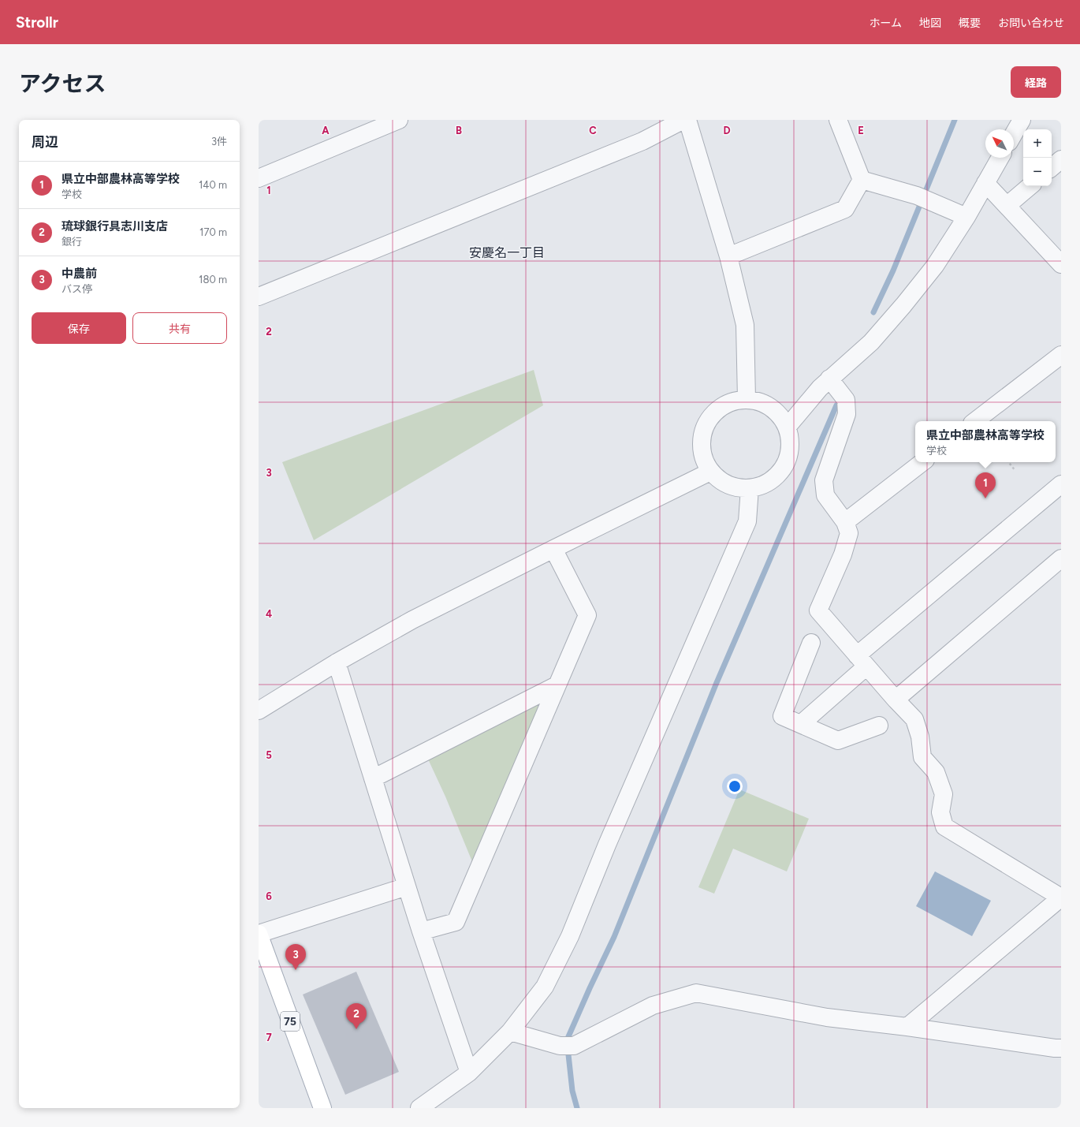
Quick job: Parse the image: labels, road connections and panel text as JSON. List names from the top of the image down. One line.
{"streets":{"main road":["75"]},"districts":["安慶名一丁目"],"north":"top left","page":{"header":"Strollr","nav":["ホーム","地図","概要","お問い合わせ"],"title":"アクセス","buttons":["経路",["保存","共有"]],"heading":["周辺","3件"],"map_buttons":["+","−"],"list":[{"mark":"1","name":"県立中部農林高等学校","note":"学校","value":"140 m"},{"mark":"2","name":"琉球銀行具志川支店","note":"銀行","value":"170 m"},{"mark":"3","name":"中農前","note":"バス停","value":"180 m"}],"popup":["県立中部農林高等学校","学校"],"pins":["1","3","2"]},"grid":{"columns":["A","B","C","D","E"],"rows":["1","2","3","4","5","6","7"]}}
